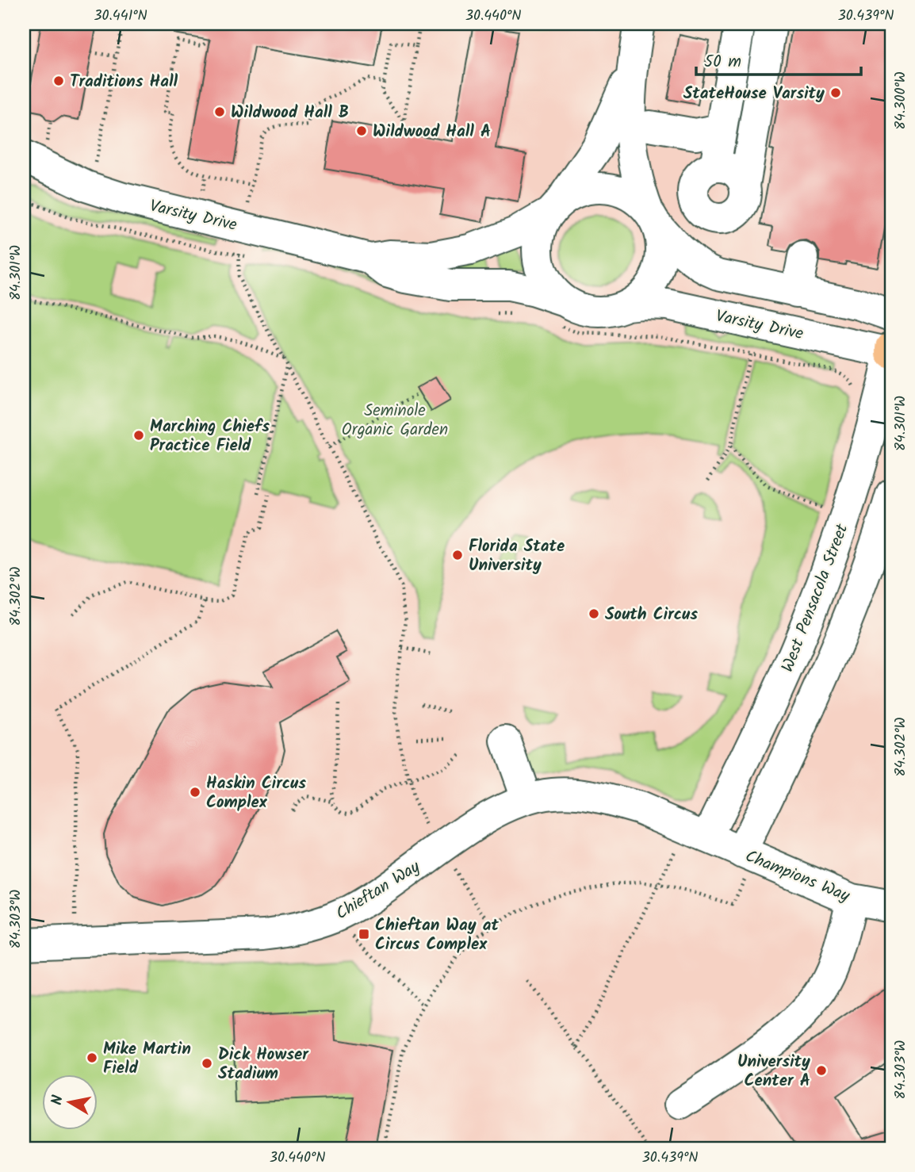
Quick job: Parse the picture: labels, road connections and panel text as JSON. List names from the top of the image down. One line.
{"streets":{"street":["Varsity Drive","West Pensacola Street","Champions Way","Chieftan Way"]},"crossings":[["Varsity Drive","West Pensacola Street"],["West Pensacola Street","Champions Way"],["West Pensacola Street","Chieftan Way"],["Champions Way","Chieftan Way"]],"parks":["Seminole Organic Garden"],"places":{"other":["Traditions Hall","StateHouse Varsity","Wildwood Hall B","Wildwood Hall A","Marching Chiefs Practice Field","Florida State University","South Circus","Haskin Circus Complex","Mike Martin Field","Dick Howser Stadium","University Center A"],"transit":["Chieftan Way at Circus Complex"]},"scale_bar":"50 m","north":"left","coordinates":["30.441°N","30.440°N","30.439°N","84.300°W","84.301°W","84.302°W","84.303°W"]}
